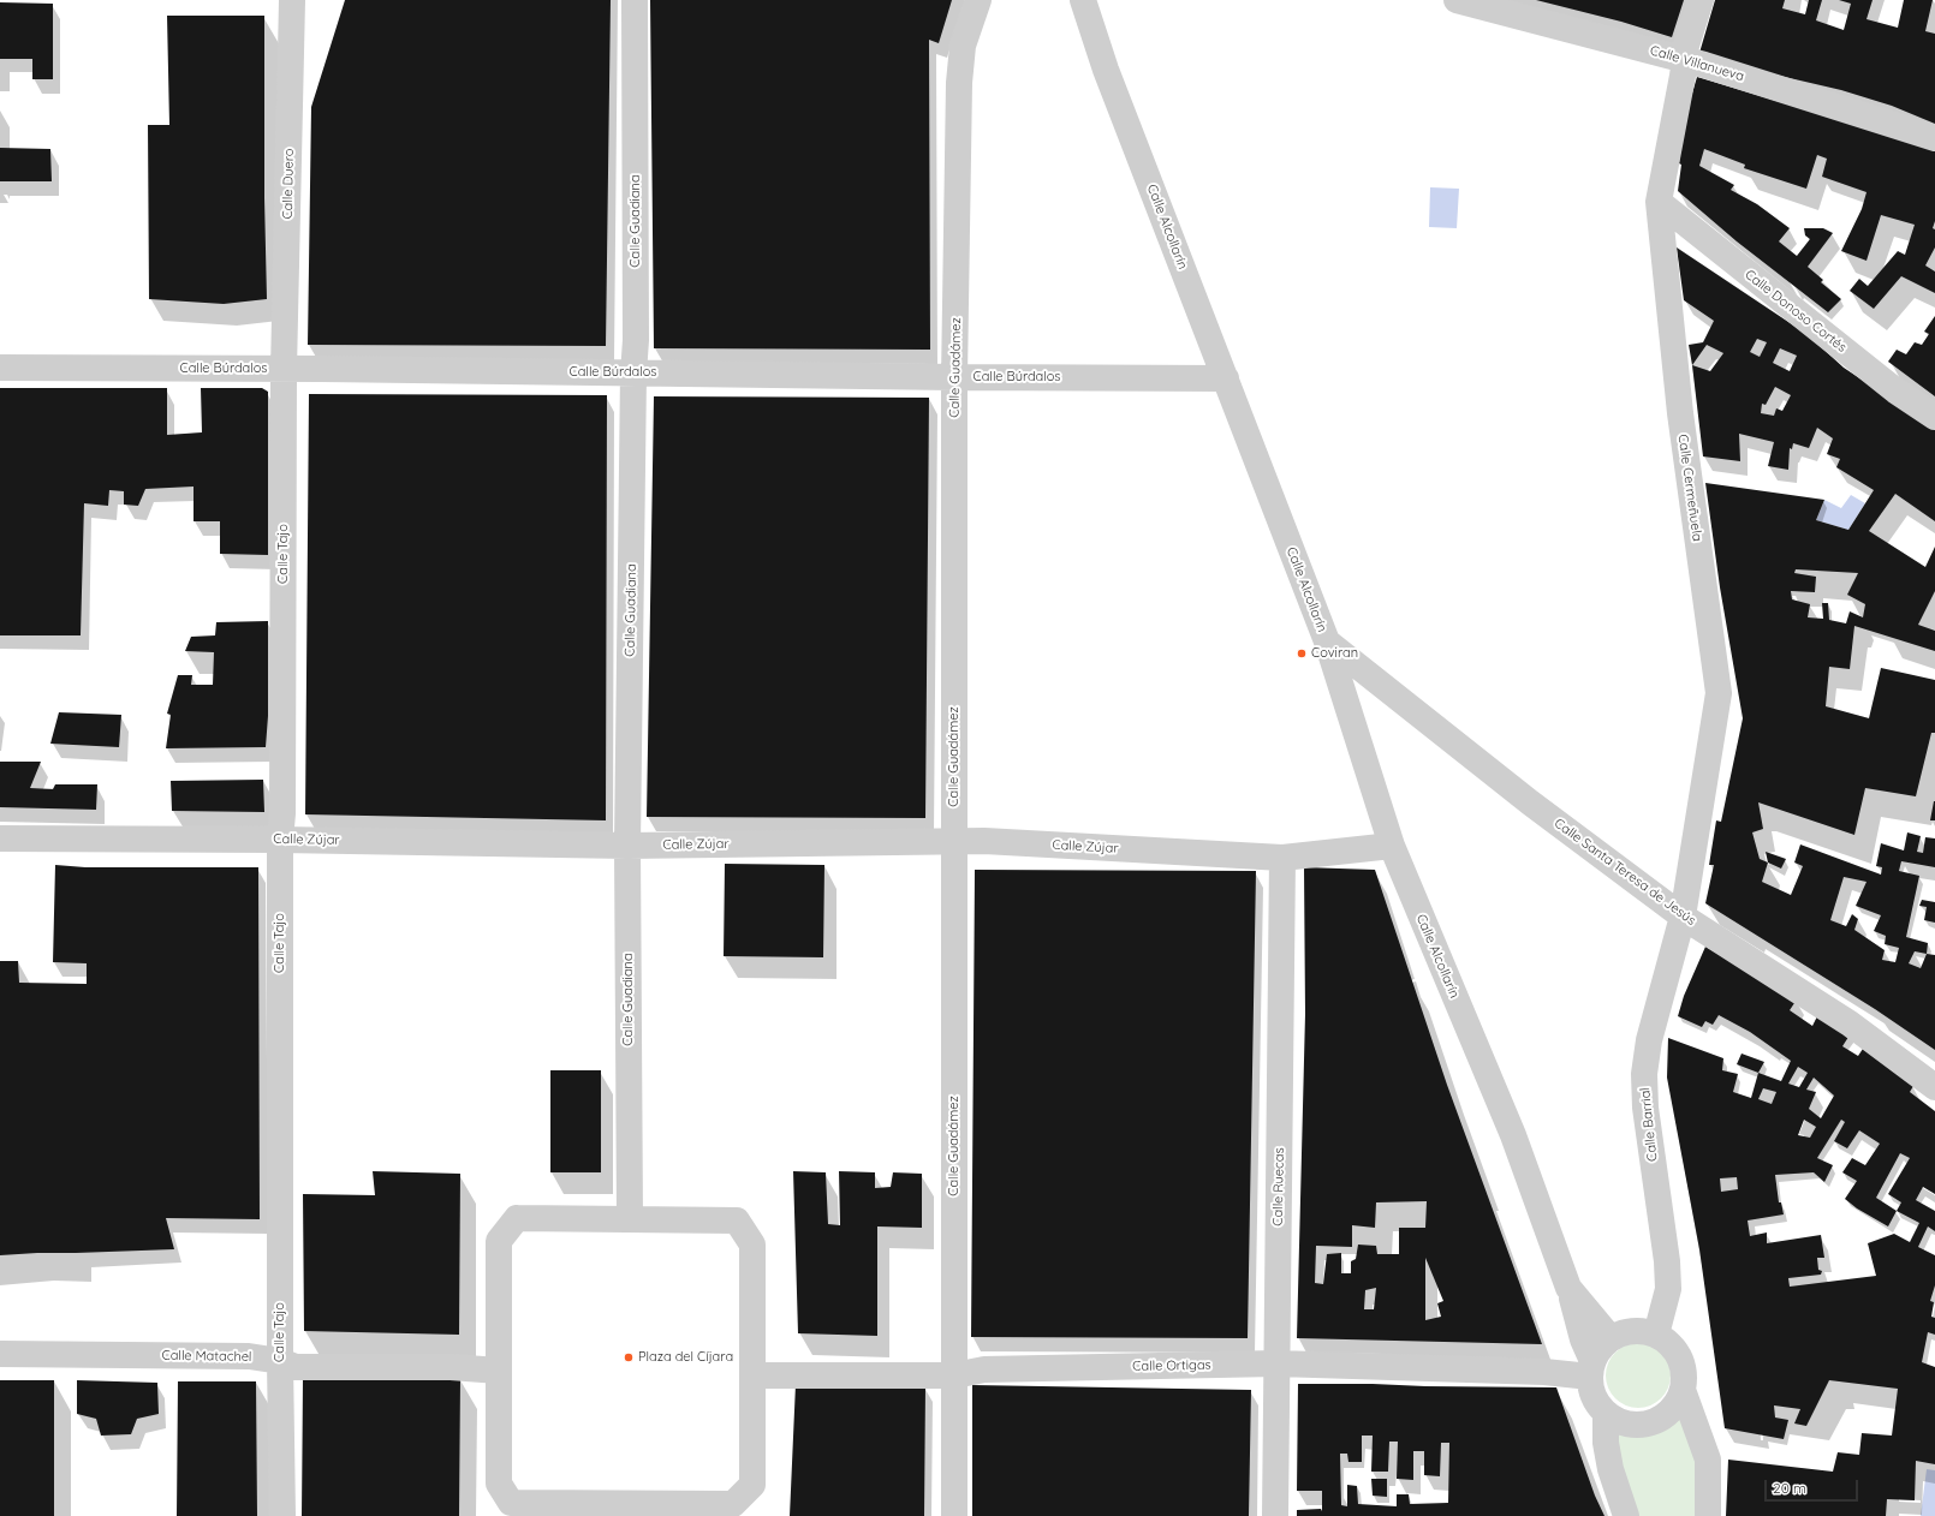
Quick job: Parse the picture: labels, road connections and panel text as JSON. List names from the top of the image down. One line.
{"streets":{"street":["Calle Villanueva","Calle Duero","Calle Guadiana","Calle Alcollarín","Calle Donoso Cortés","Calle Guadámez","Calle Búrdalos","Calle Cermeñuela","Calle Tajo","Calle Zújar","Calle Santa Teresa de Jesús","Calle Barrial","Calle Ruecas","Calle Matachel","Calle Ortigas"]},"crossings":[["Calle Villanueva","Calle Cermeñuela"],["Calle Duero","Calle Búrdalos"],["Calle Duero","Calle Tajo"],["Calle Guadiana","Calle Búrdalos"],["Calle Guadiana","Calle Zújar"],["Calle Alcollarín","Calle Búrdalos"],["Calle Alcollarín","Calle Zújar"],["Calle Alcollarín","Calle Santa Teresa de Jesús"],["Calle Alcollarín","Calle Barrial"],["Calle Alcollarín","Calle Ortigas"],["Calle Donoso Cortés","Calle Cermeñuela"],["Calle Guadámez","Calle Búrdalos"],["Calle Guadámez","Calle Zújar"],["Calle Guadámez","Calle Ortigas"],["Calle Búrdalos","Calle Tajo"],["Calle Cermeñuela","Calle Santa Teresa de Jesús"],["Calle Cermeñuela","Calle Barrial"],["Calle Tajo","Calle Zújar"],["Calle Tajo","Calle Matachel"],["Calle Zújar","Calle Ruecas"],["Calle Santa Teresa de Jesús","Calle Barrial"],["Calle Barrial","Calle Ortigas"],["Calle Ruecas","Calle Ortigas"]],"places":["Coviran","Plaza del Cíjara"],"scale_bar":"20 m"}
